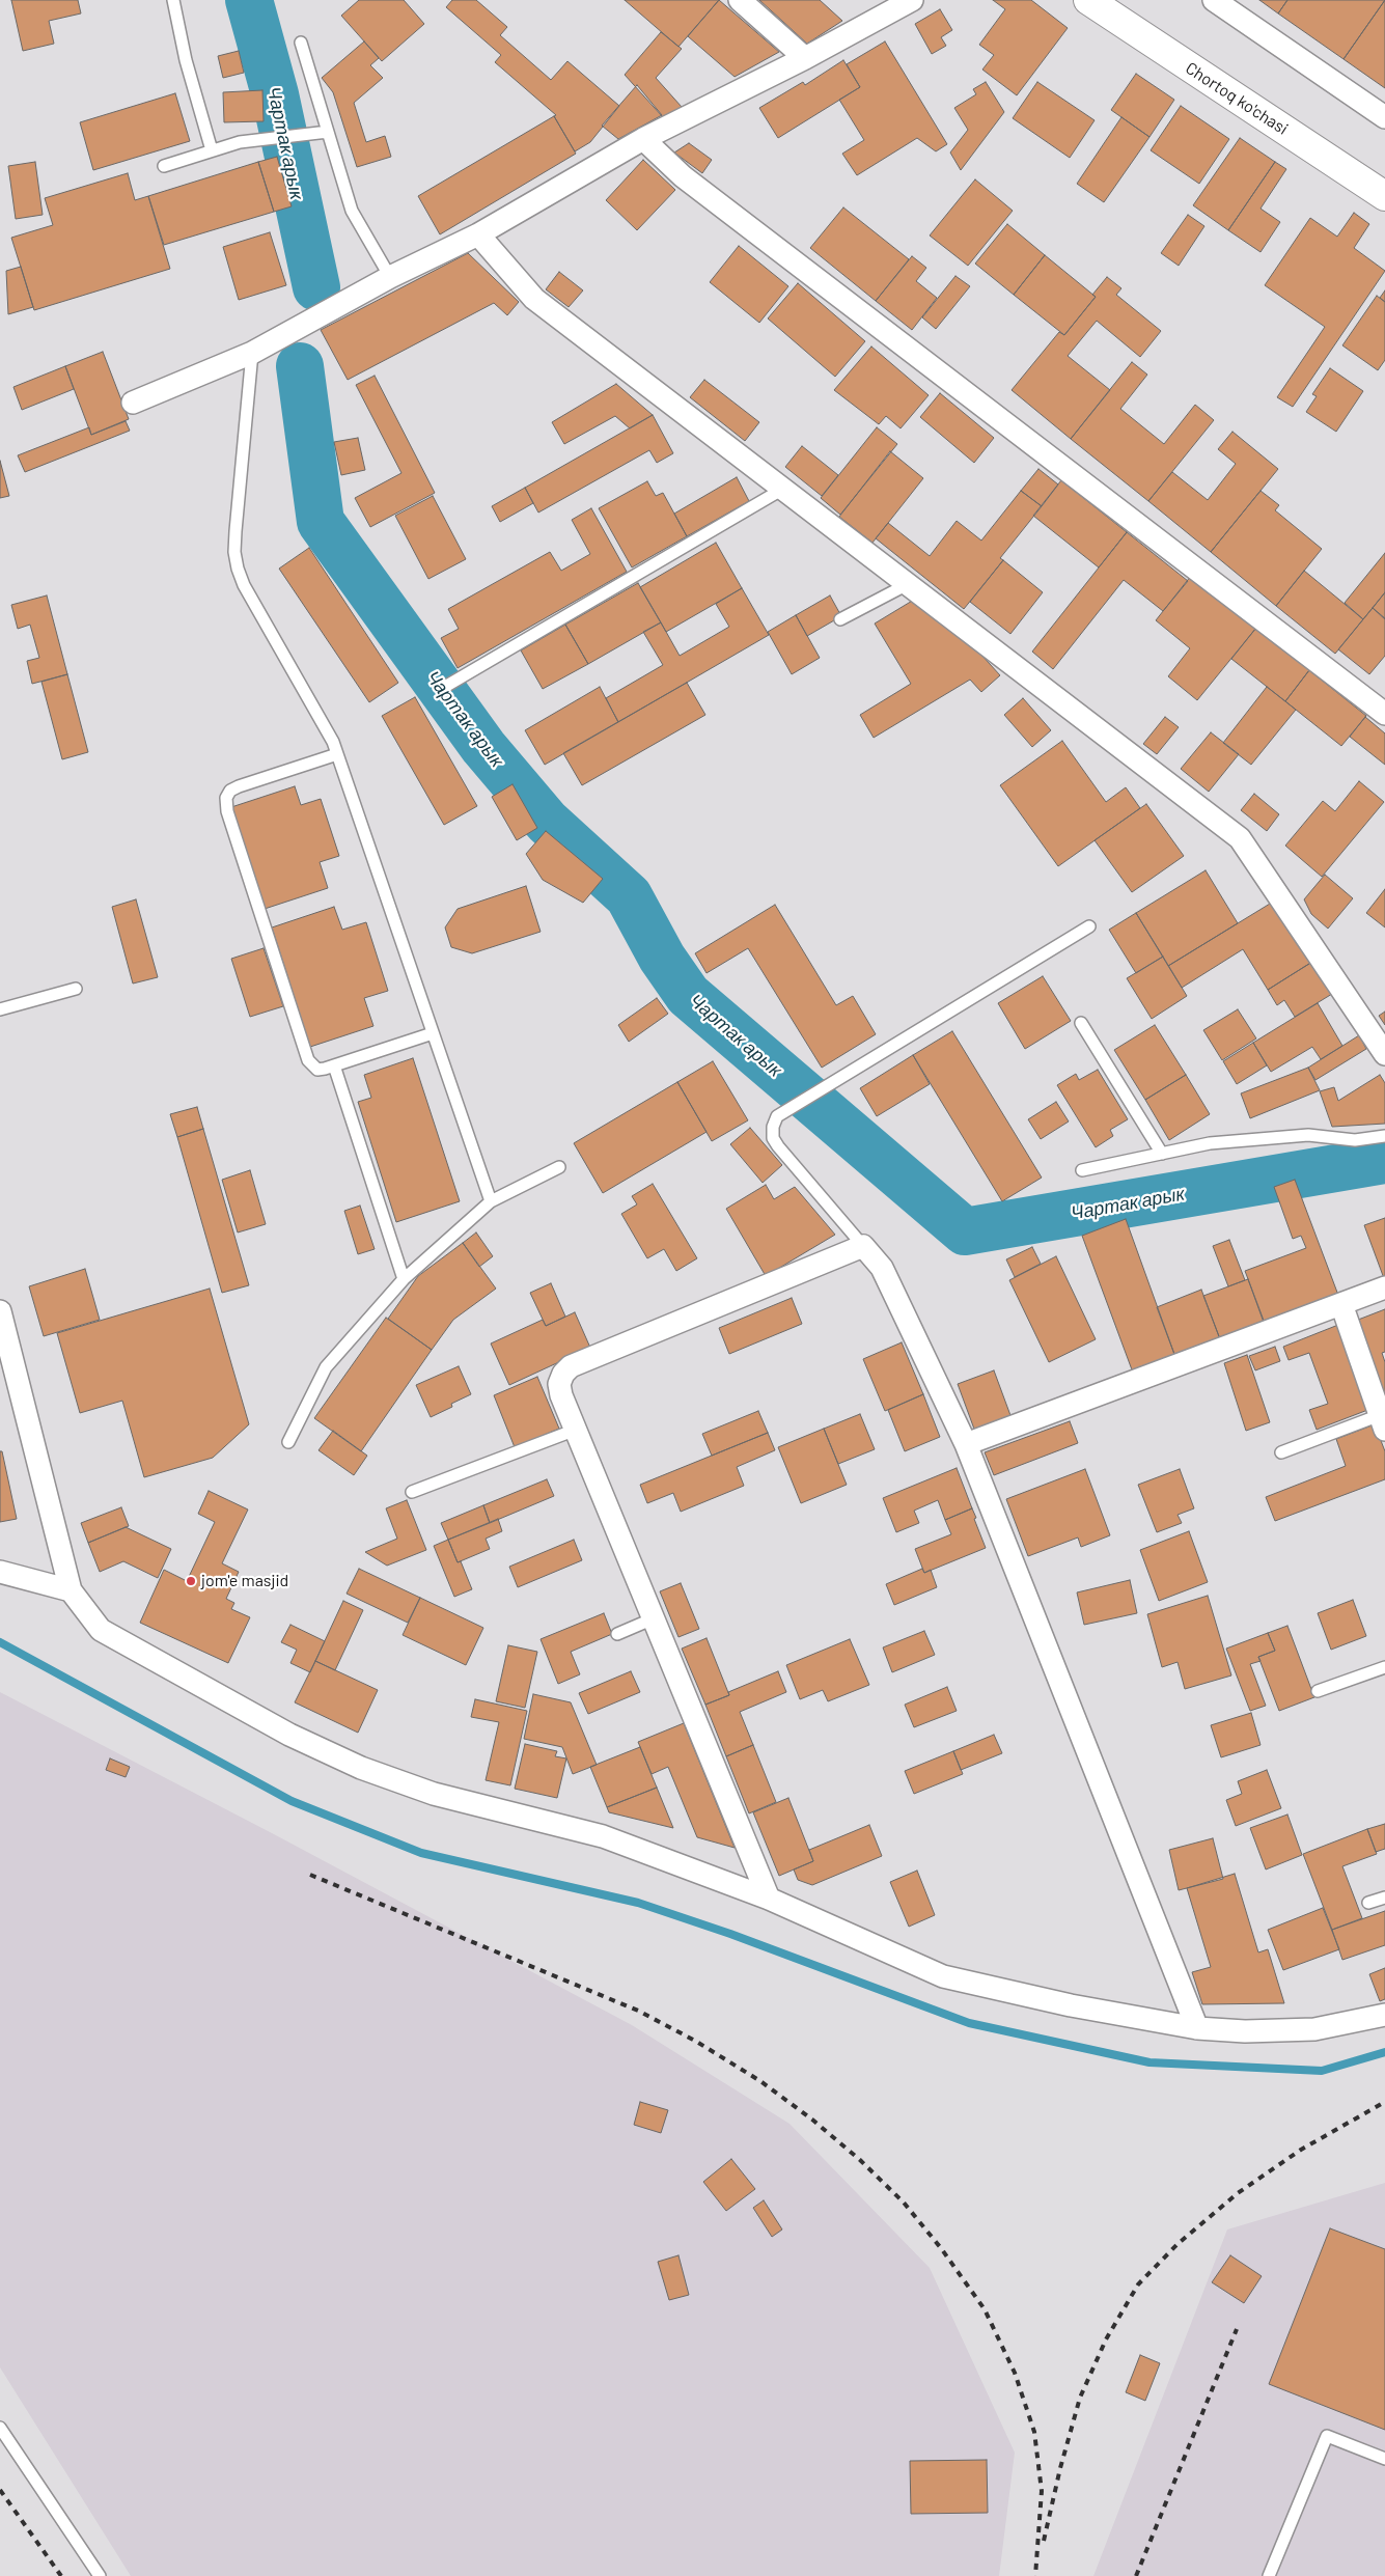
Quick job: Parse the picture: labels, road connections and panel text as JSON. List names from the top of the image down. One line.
{"streets":{"street":["Chortoq ko'chasi"]},"water":["Чартак арык"],"places":["jom'e masjid"]}
